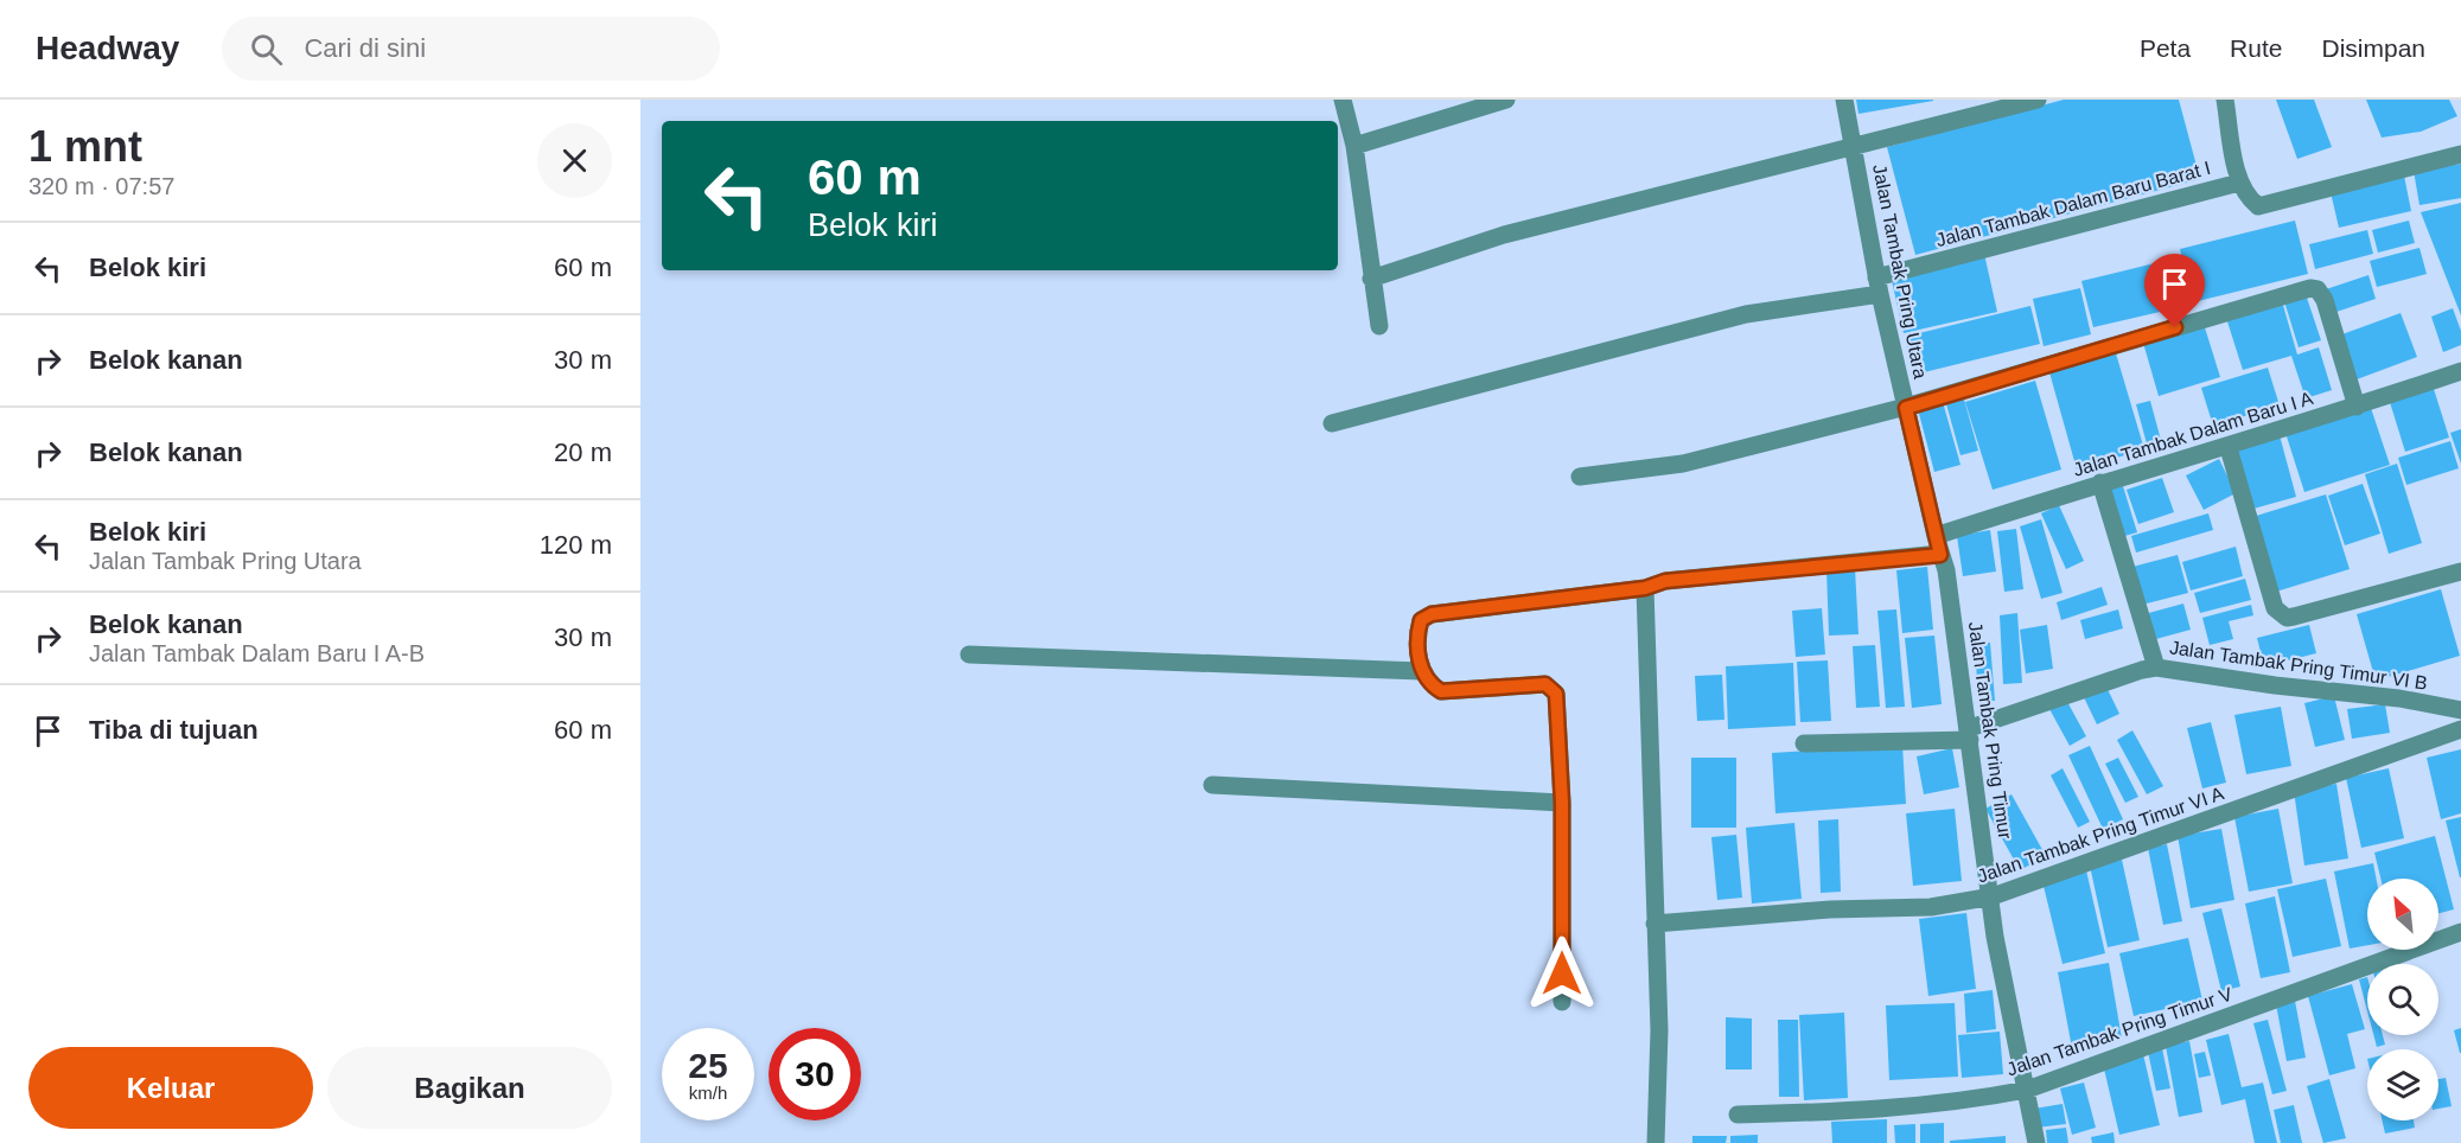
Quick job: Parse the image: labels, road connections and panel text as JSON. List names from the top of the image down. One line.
{"streets":{"street":["Jalan Tambak Dalam Baru Barat I","Jalan Tambak Pring Utara","Jalan Tambak Dalam Baru I A","Jalan Tambak Pring Timur VI B","Jalan Tambak Pring Timur","Jalan Tambak Pring Timur VI A","Jalan Tambak Pring Timur V"]},"crossings":[["Jalan Tambak Dalam Baru Barat I","Jalan Tambak Pring Utara"],["Jalan Tambak Pring Utara","Jalan Tambak Dalam Baru I A"],["Jalan Tambak Pring Utara","Jalan Tambak Pring Timur"],["Jalan Tambak Dalam Baru I A","Jalan Tambak Pring Timur"],["Jalan Tambak Pring Timur VI B","Jalan Tambak Pring Timur"],["Jalan Tambak Pring Timur","Jalan Tambak Pring Timur VI A"],["Jalan Tambak Pring Timur","Jalan Tambak Pring Timur V"]],"north":"top left","page":{"header":"Headway","search":"Cari di sini","nav":["Peta","Rute","Disimpan"],"heading":["1 mnt","320 m · 07:57"],"turn":["60 m","Belok kiri"],"list":[{"name":"Belok kiri","value":"60 m"},{"name":"Belok kanan","value":"30 m"},{"name":"Belok kanan","value":"20 m"},{"name":"Belok kiri","note":"Jalan Tambak Pring Utara","value":"120 m"},{"name":"Belok kanan","note":"Jalan Tambak Dalam Baru I A-B","value":"30 m"},{"name":"Tiba di tujuan","value":"60 m"}],"speed":"25 km/h","limit":"30","buttons":["Keluar","Bagikan"]}}
